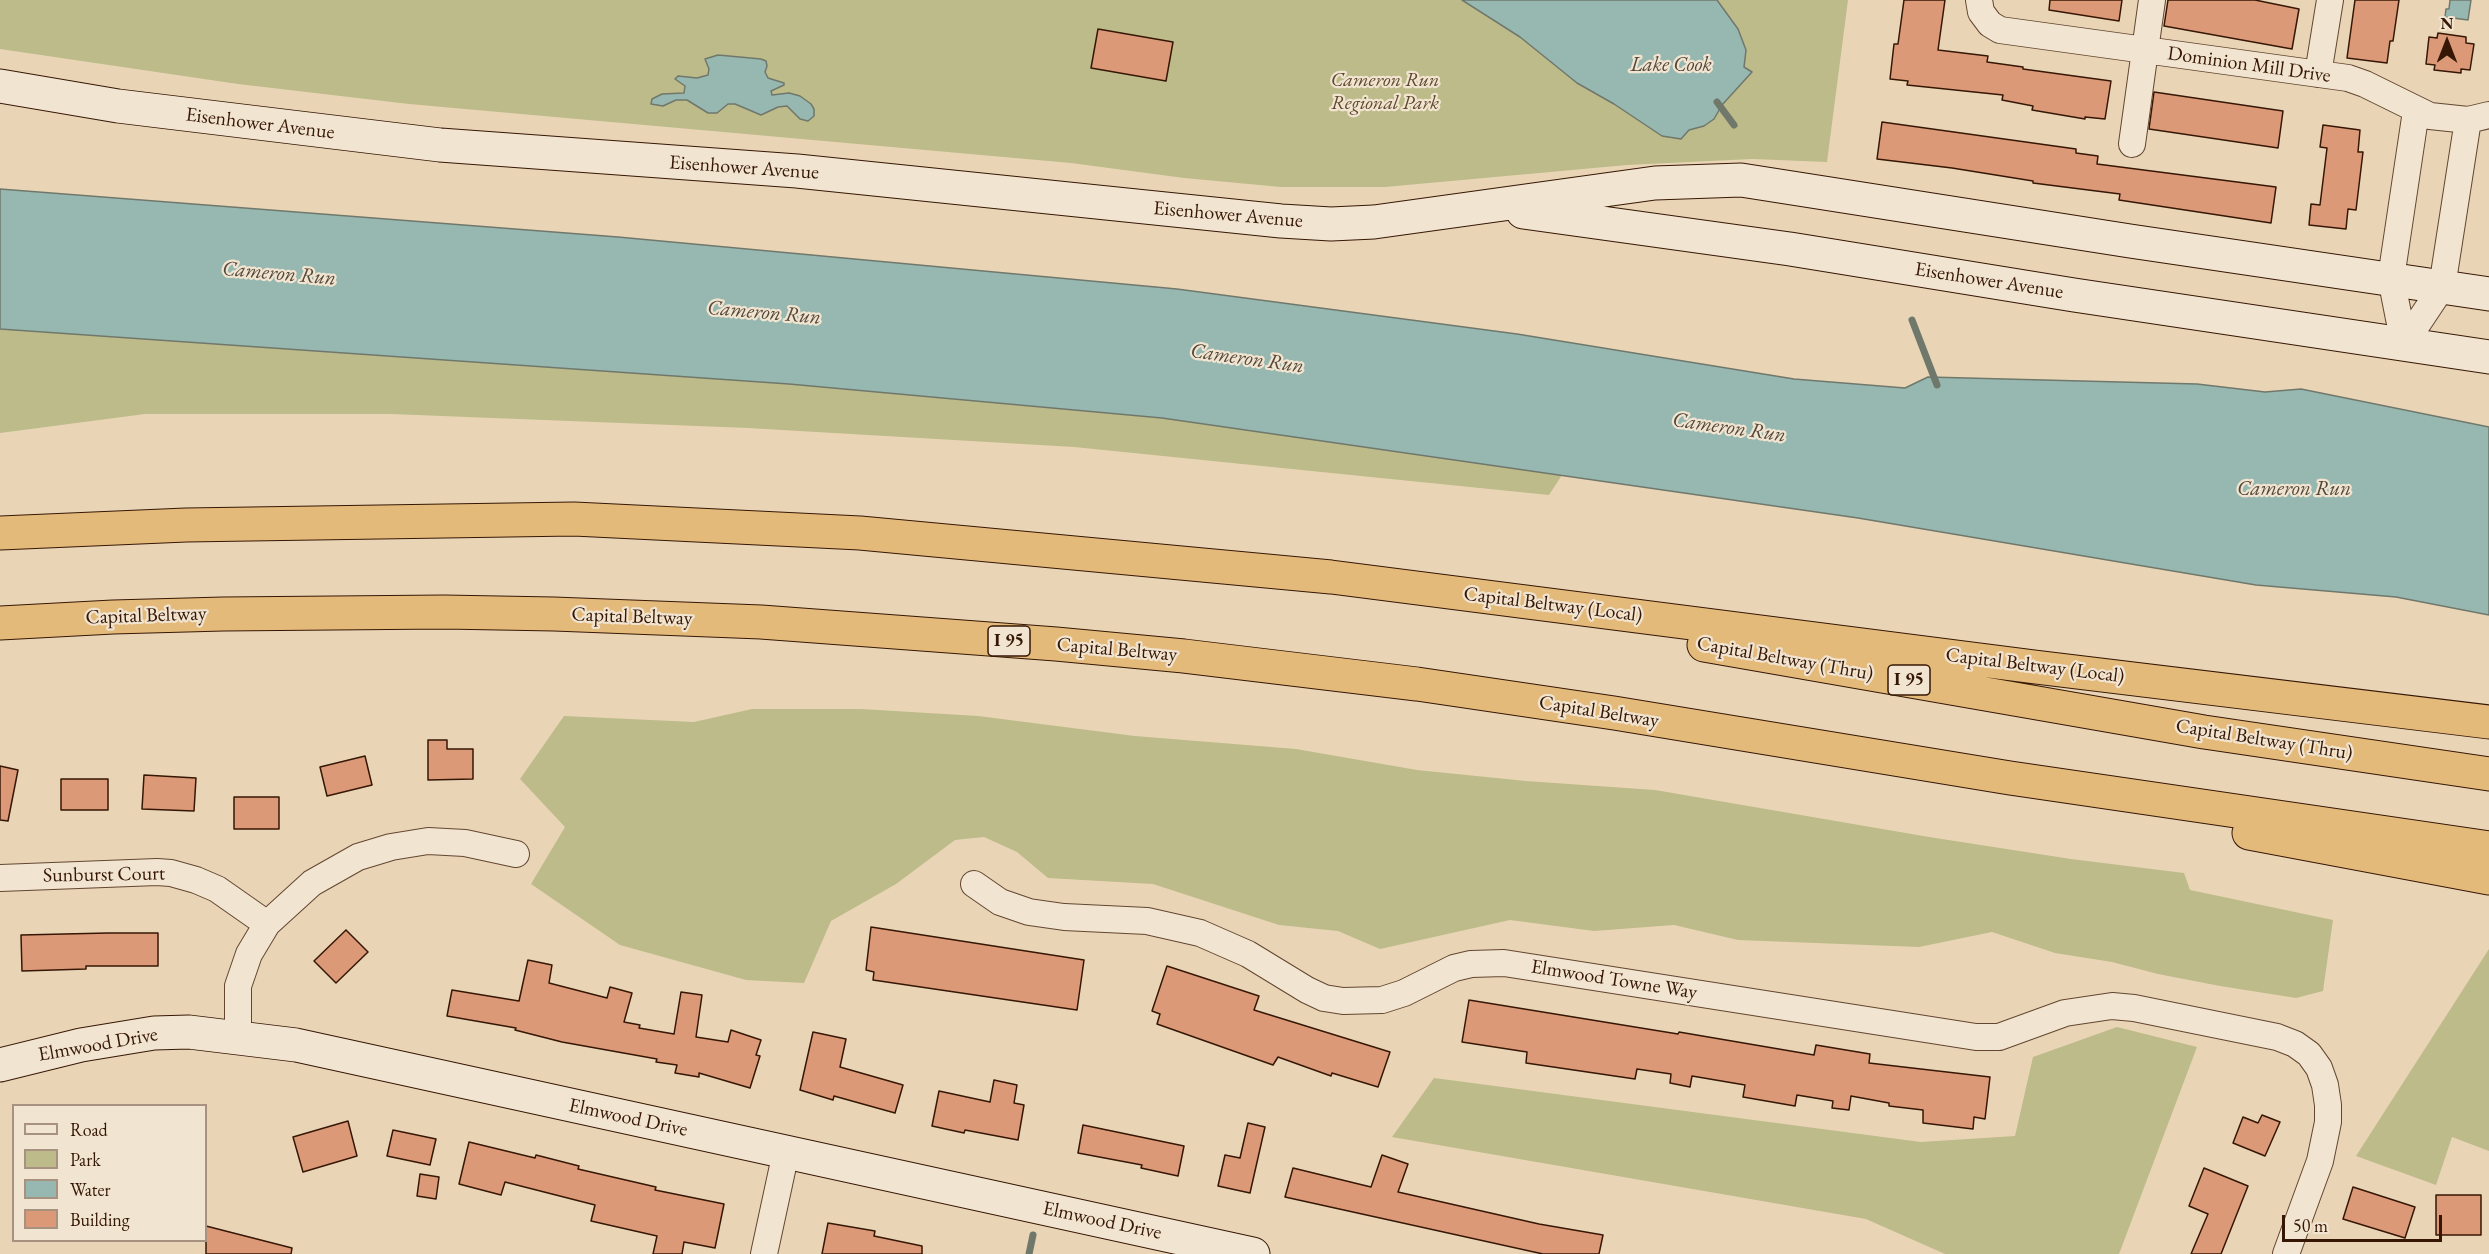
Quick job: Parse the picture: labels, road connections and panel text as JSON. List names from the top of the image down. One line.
{"streets":{"highway":["Capital Beltway (Local)","Capital Beltway","I 95","Capital Beltway (Thru)"],"main road":["Eisenhower Avenue","Elmwood Drive"],"street":["Dominion Mill Drive","Sunburst Court","Elmwood Towne Way"]},"crossings":[["Capital Beltway (Local)","I 95"],["Capital Beltway (Local)","Capital Beltway (Thru)"],["Capital Beltway","I 95"],["I 95","Capital Beltway (Thru)"]],"water":["Lake Cook","Cameron Run"],"parks":["Cameron Run Regional Park"],"legend":["Road","Park","Water","Building"],"scale_bar":"50 m","north":"top"}
